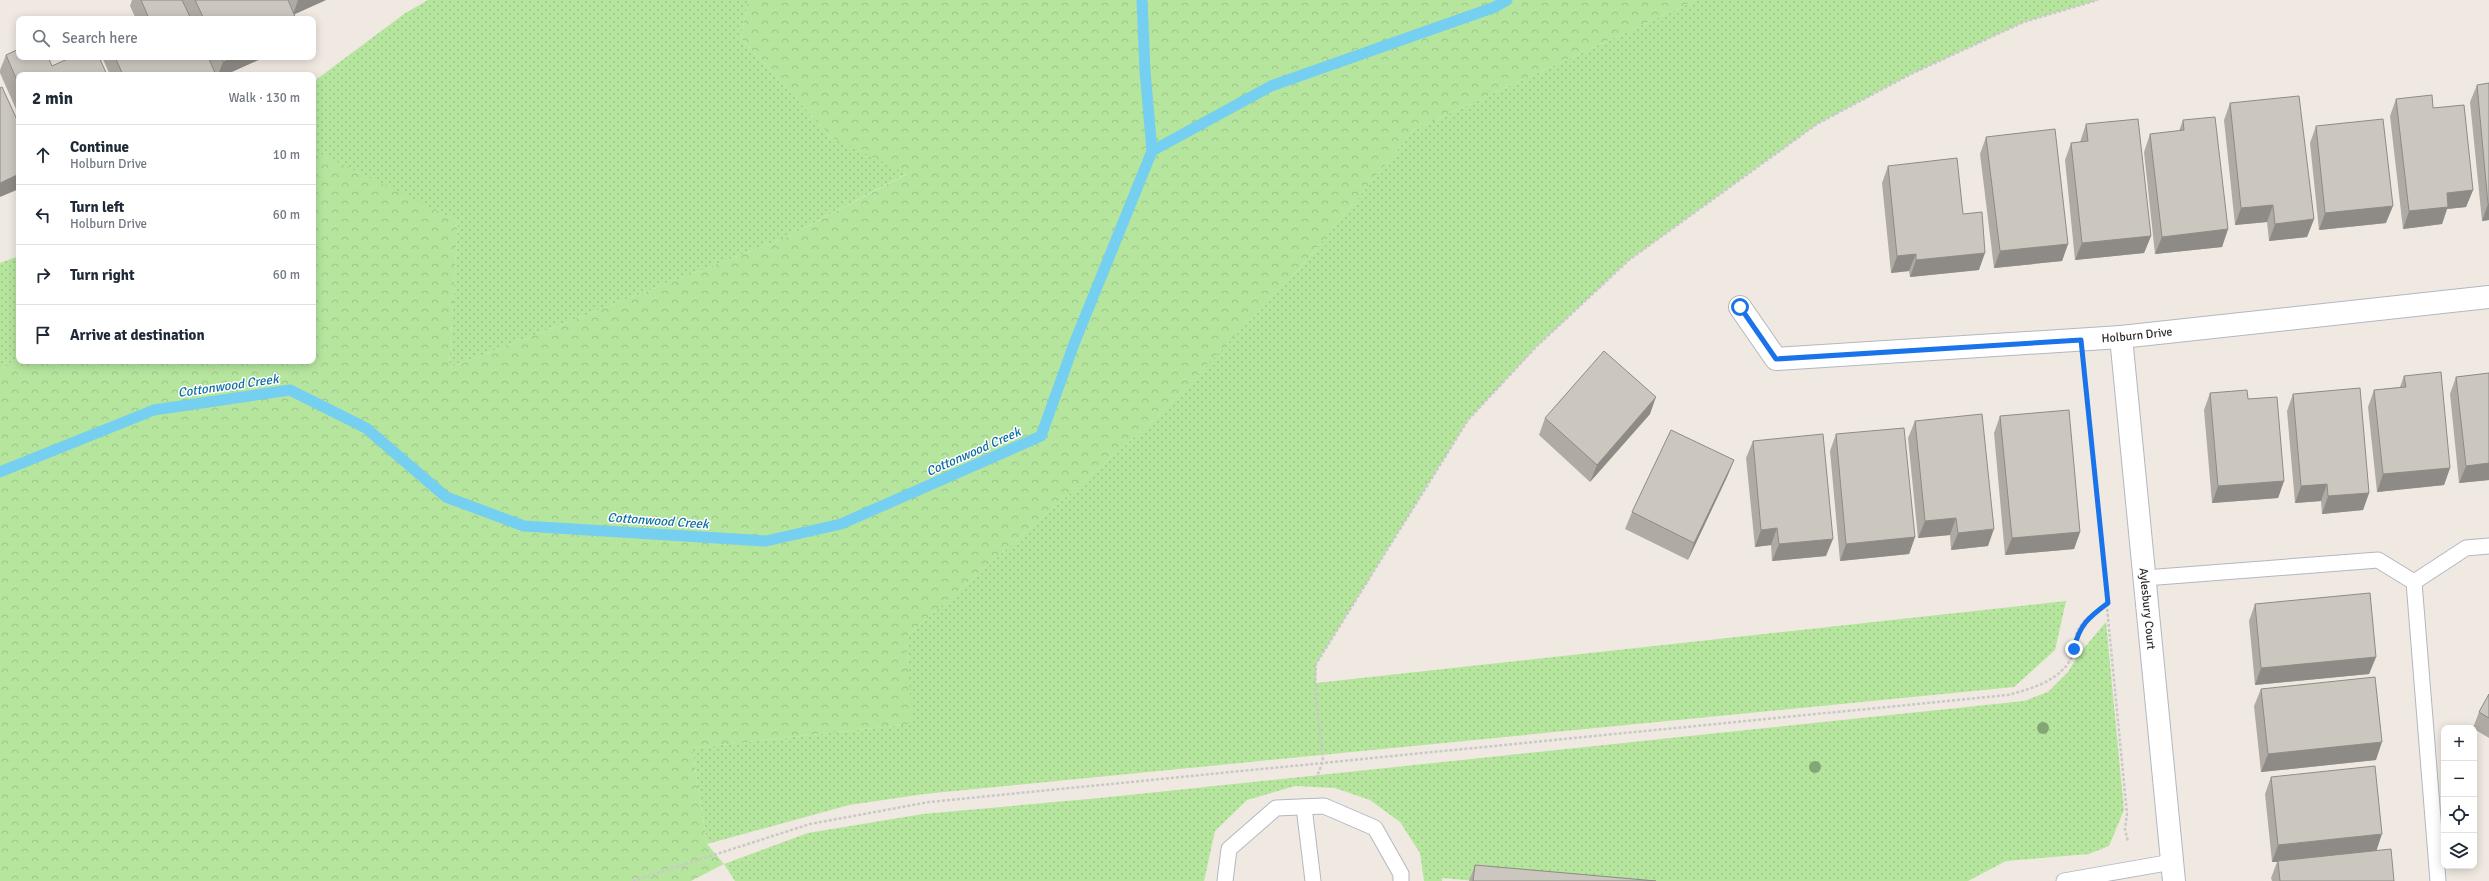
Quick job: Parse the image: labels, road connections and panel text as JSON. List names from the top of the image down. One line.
{"streets":{"street":["Holburn Drive","Aylesbury Court"]},"crossings":[["Holburn Drive","Aylesbury Court"]],"water":["Cottonwood Creek"],"page":{"search":"Search here","heading":["2 min","Walk · 130 m"],"list":[["Continue","Holburn Drive","10 m"],["Turn left","Holburn Drive","60 m"],["Turn right","60 m"],"Arrive at destination"],"map_buttons":["+","−"]}}
